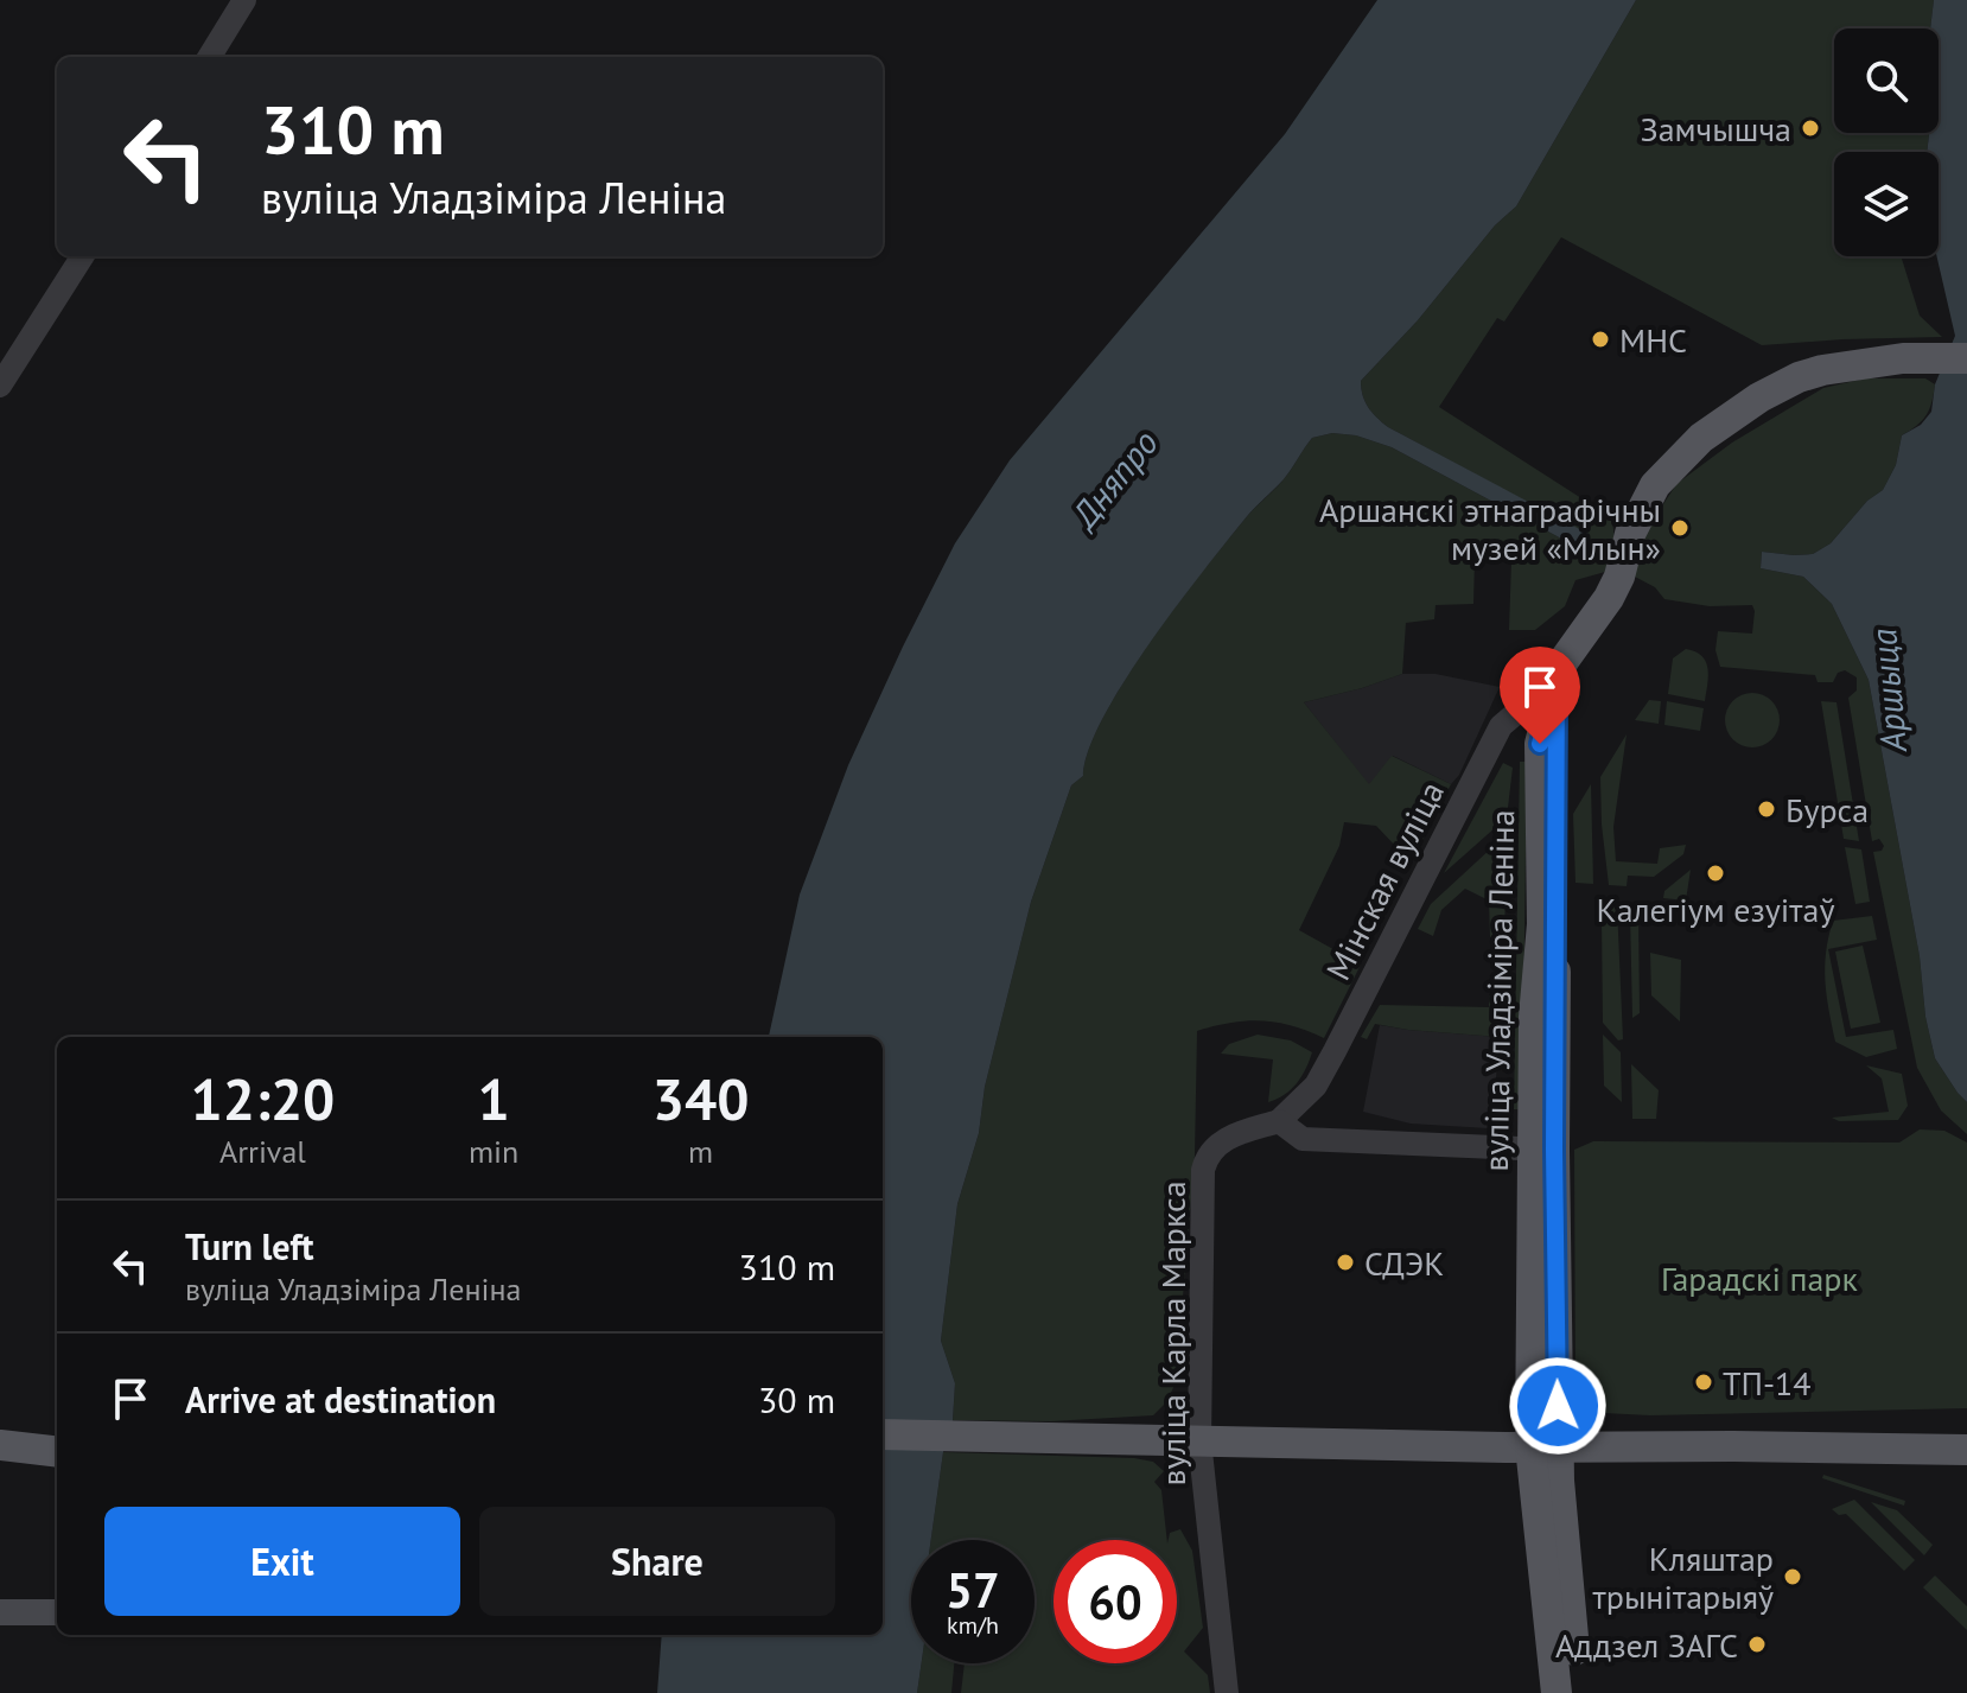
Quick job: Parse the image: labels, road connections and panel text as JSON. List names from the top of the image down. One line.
{"streets":{"main road":["вуліца Уладзіміра Леніна"],"street":["Мінская вуліца","вуліца Карла Маркса"]},"crossings":[["Мінская вуліца","вуліца Уладзіміра Леніна"],["Мінская вуліца","вуліца Карла Маркса"]],"water":["Дняпро","Аршыца"],"parks":["Гарадскі парк"],"places":["Замчышча","МНС","Аршанскі этнаграфічны музей «Млын»","Бурса","Калегіум езуітаў","СДЭК","ТП-14","Кляштар трынітарыяў","Аддзел ЗАГС"],"page":{"turn":["310 m","вуліца Уладзіміра Леніна"],"eta":["12:20","Arrival","1","min","340","m"],"list":[{"name":"Turn left","note":"вуліца Уладзіміра Леніна","value":"310 m"},{"name":"Arrive at destination","value":"30 m"}],"buttons":["Exit","Share"],"speed":"57 km/h","limit":"60"}}
